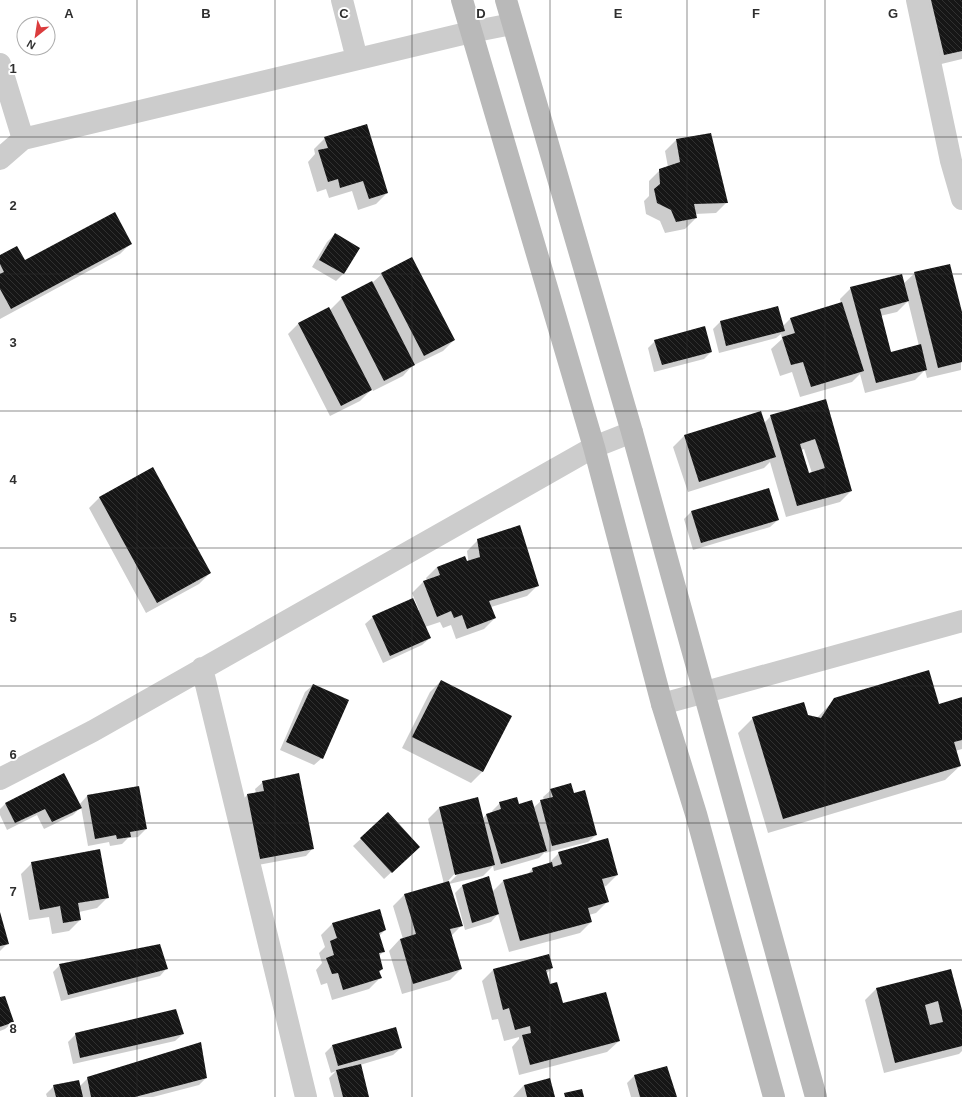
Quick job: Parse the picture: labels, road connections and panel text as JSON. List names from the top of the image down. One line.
{"north":"bottom left","grid":{"columns":["A","B","C","D","E","F","G"],"rows":["1","2","3","4","5","6","7","8"]}}
